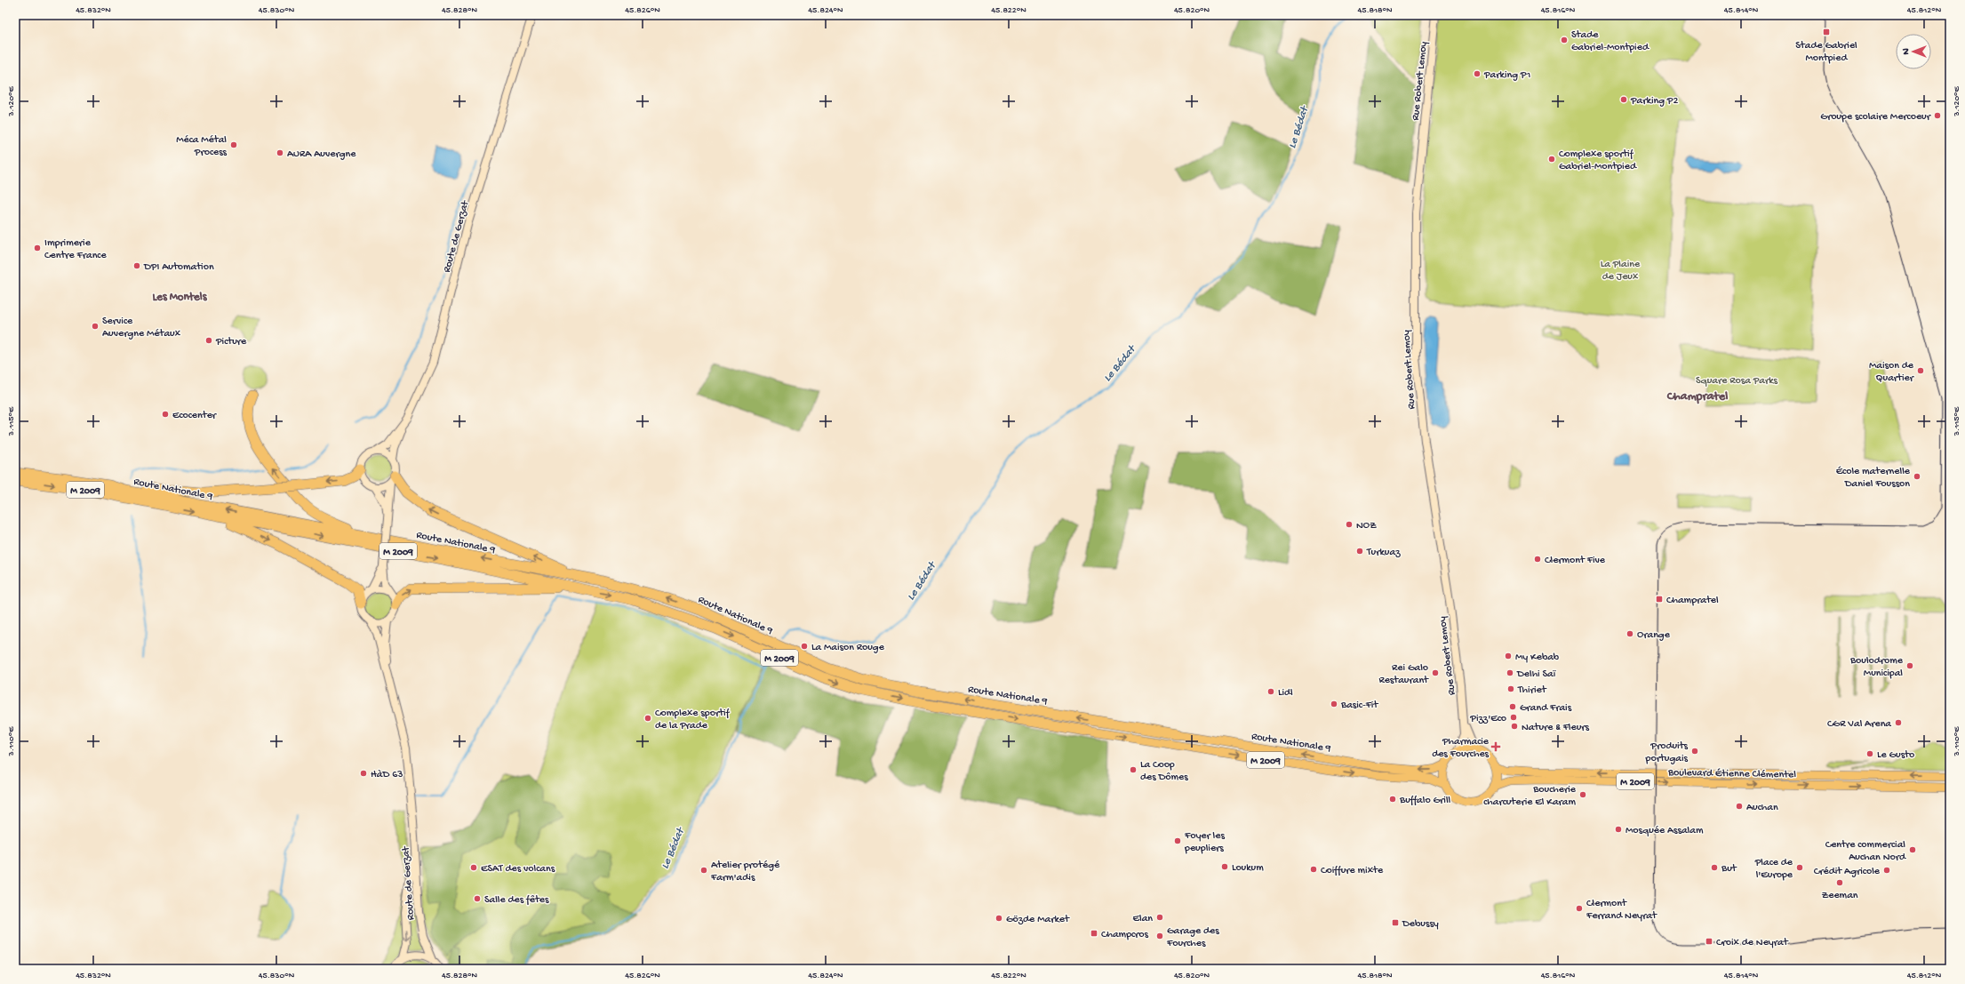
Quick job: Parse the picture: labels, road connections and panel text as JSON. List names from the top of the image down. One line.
{"streets":{"highway":["Route Nationale 9","M 2009"],"main road":["Rue Robert Lemoy","Route de Gerzat","Boulevard Étienne Clémentel"]},"crossings":[["Rue Robert Lemoy","Route Nationale 9"],["Rue Robert Lemoy","M 2009"],["Rue Robert Lemoy","Boulevard Étienne Clémentel"],["Route Nationale 9","M 2009"],["Route Nationale 9","Boulevard Étienne Clémentel"],["M 2009","Boulevard Étienne Clémentel"]],"districts":["Les Montels","Champratel"],"water":["Le Bédat"],"parks":["La Plaine de Jeux","Square Rosa Parks"],"places":{"transit":["Stade Gabriel Montpied","Champratel","Debussy","Champcros","Croix de Neyrat"],"other":["Stade Gabriel-Montpied","Parking P1","Parking P2","Groupe scolaire Mercoeur","Méca Métal Process","AURA Auvergne","Complexe sportif Gabriel-Montpied","Imprimerie Centre France","DPI Automation","Service Auvergne Métaux","Picture","Maison de Quartier","Ecocenter","École maternelle Daniel Fousson","NOZ","Turkuaz","Clermont Five","Orange","La Maison Rouge","My Kebab","Boulodrome Municipal","Rei Galo Restaurant","Delhi Saï","Thiriet","Lidl","Basic-Fit","Grand Frais","Pizz'Eco","Complexe sportif de la Prade","CGR Val Arena","Nature & Fleurs","Produits portugais","Le Gusto","La Coop des Dômes","HàD 63","Boucherie charcuterie El Karam","Buffalo Grill","Auchan","Mosquée Assalam","Foyer les peupliers","Centre commercial Auchan Nord","Loukum","ESAT des volcans","But","Place de l'Europe","Coiffure mixte","Atelier protégé Farm'adis","Crédit Agricole","Zeeman","Salle des fêtes","Clermont Ferrand Neyrat","Elan","Gözde Market","Garage des Fourches"],"health":["Pharmacie des Fourches"]},"north":"left","coordinates":["45.832°N","45.830°N","45.828°N","45.826°N","45.824°N","45.822°N","45.820°N","45.818°N","45.816°N","45.814°N","45.812°N","3.120°E","3.115°E","3.110°E"]}
